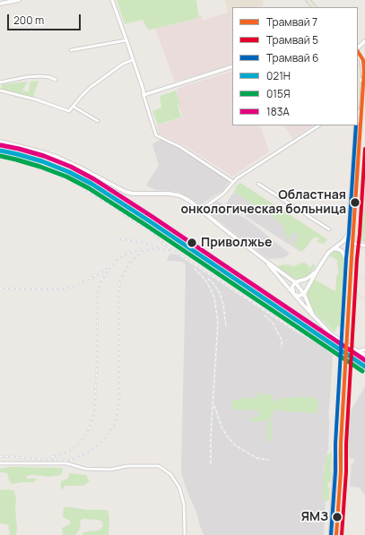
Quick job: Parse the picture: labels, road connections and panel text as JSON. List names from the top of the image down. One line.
{"places":["Областная онкологическая больница","Приволжье","ЯМЗ"],"lines":["tram line 7","tram line 6","transit line 183А","tram line 5","transit line 021Н","transit line 015Я"],"legend":["Трамвай 7","Трамвай 5","Трамвай 6","021Н","015Я","183А"],"scale_bar":"200 m"}
